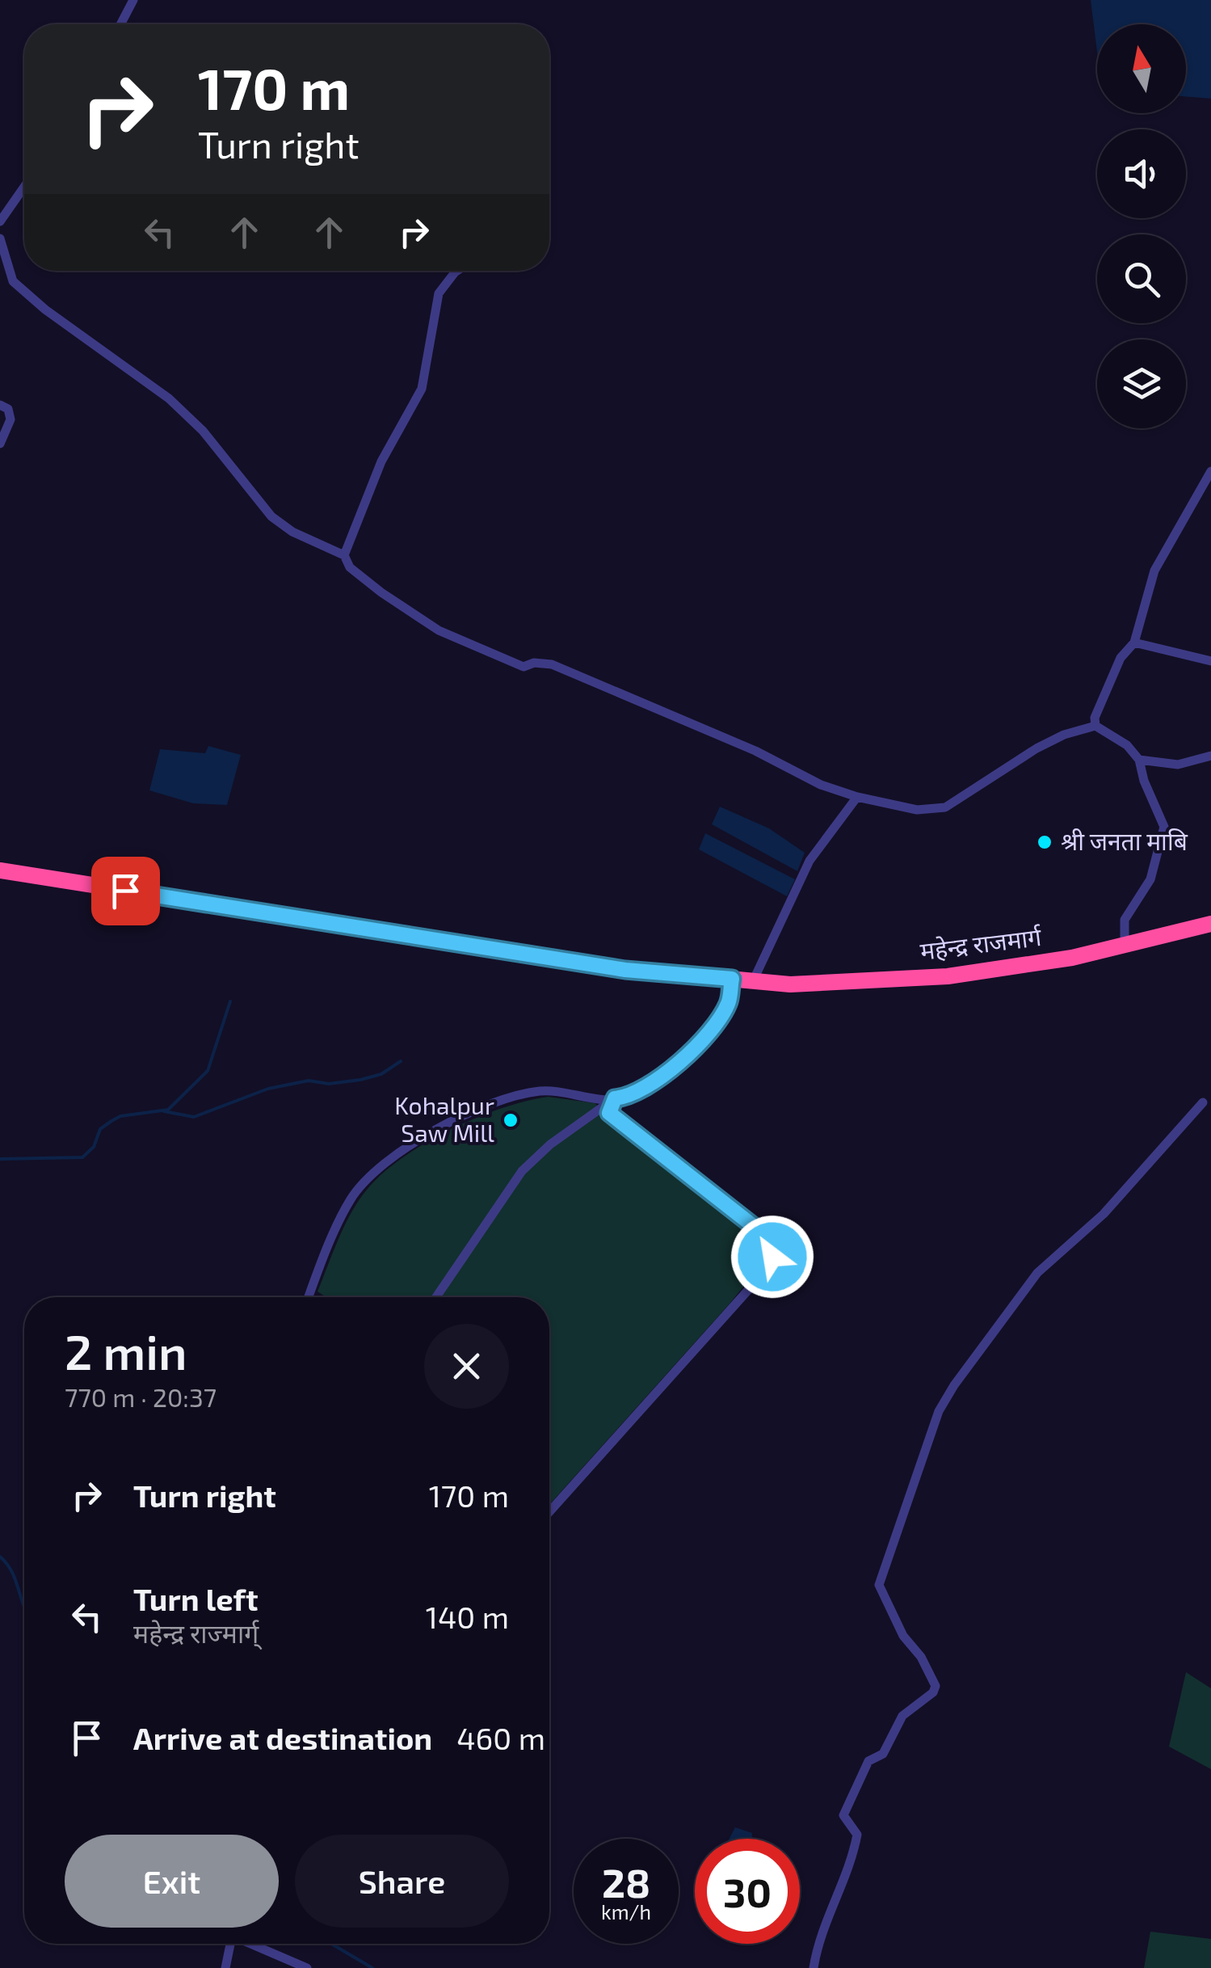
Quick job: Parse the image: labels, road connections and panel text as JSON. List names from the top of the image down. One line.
{"streets":{"highway":["महेन्द्र राजमार्ग"]},"places":["श्री जनता माबि","Kohalpur Saw Mill"],"north":"top","page":{"turn":["170 m","Turn right"],"heading":["2 min","770 m · 20:37"],"list":[{"name":"Turn right","value":"170 m"},{"name":"Turn left","note":"महेन्द्र राज्मार्ग्","value":"140 m"},{"name":"Arrive at destination","value":"460 m"}],"buttons":["Exit","Share"],"speed":"28 km/h","limit":"30"}}
